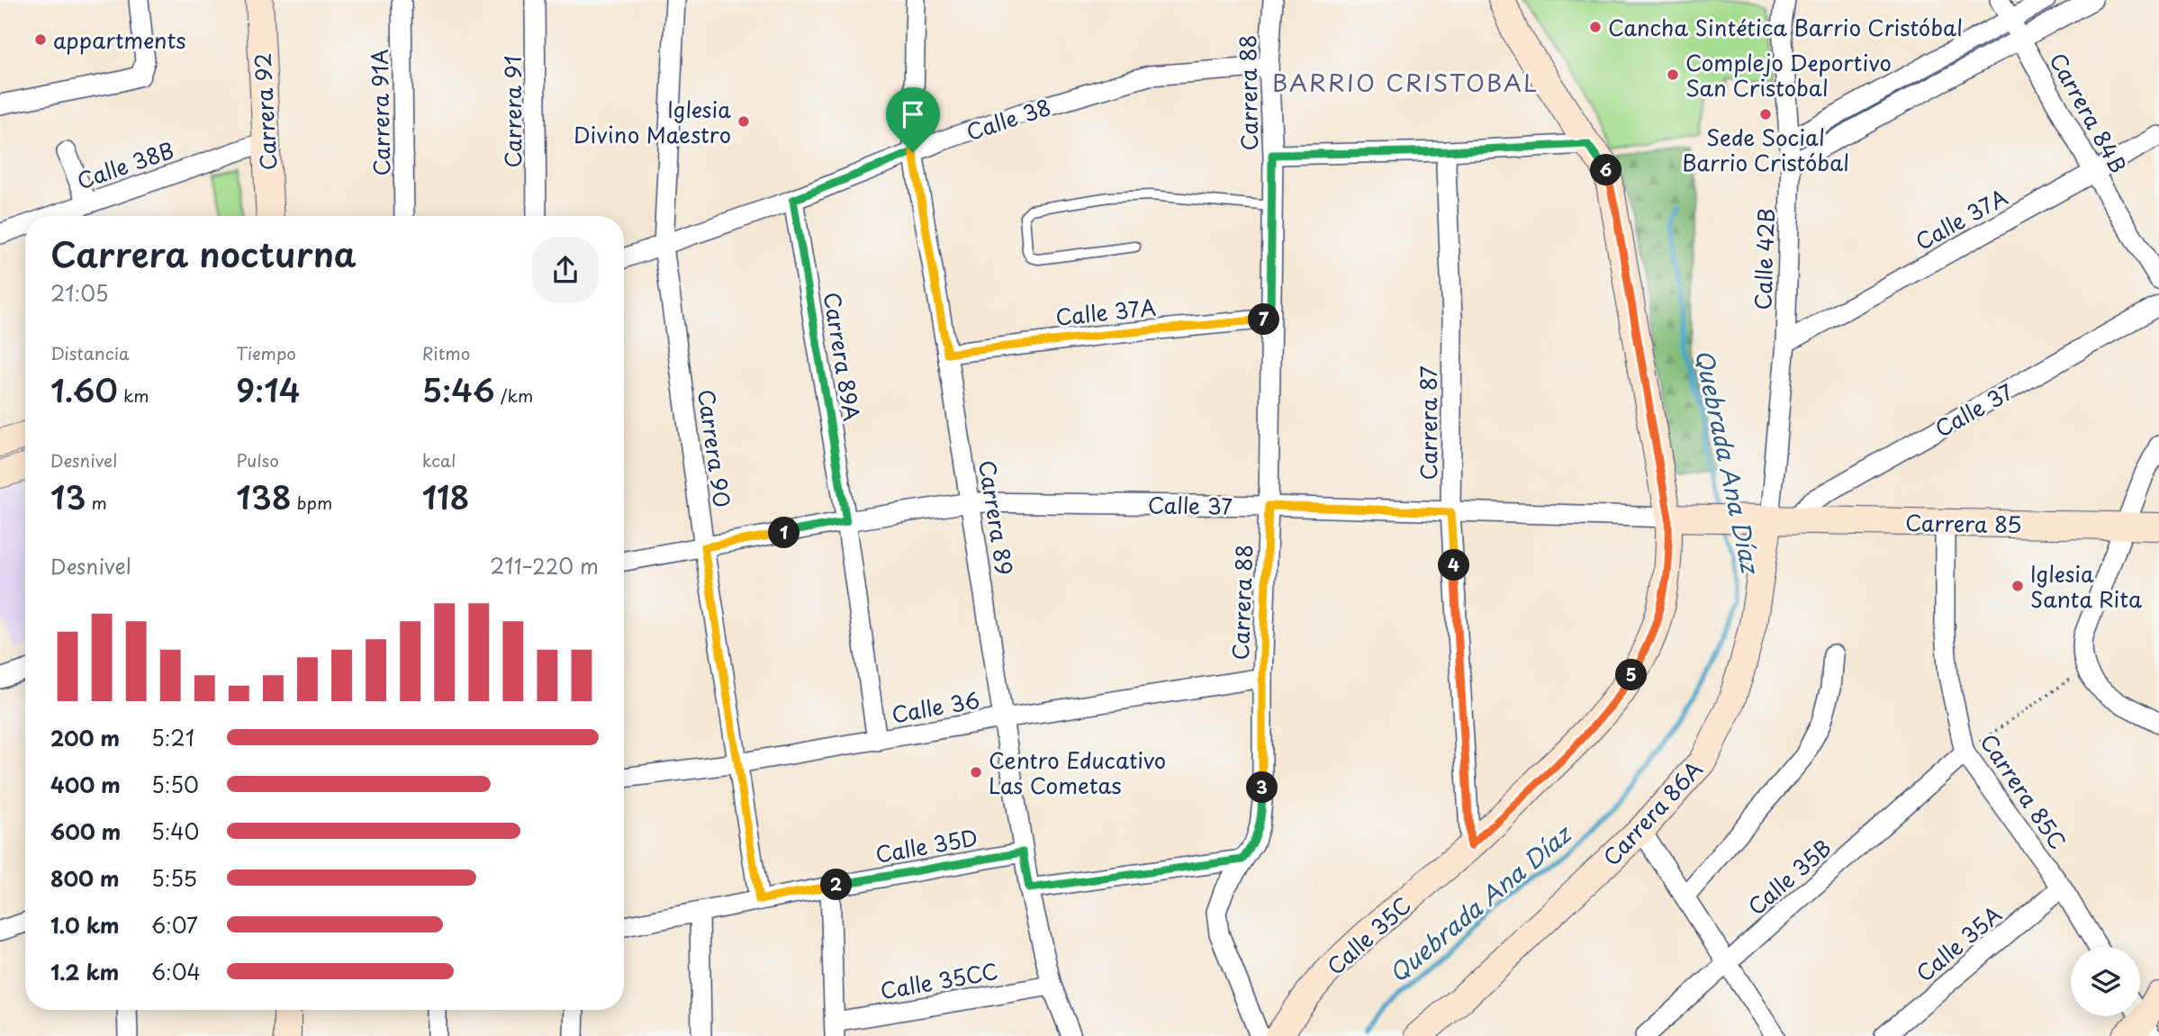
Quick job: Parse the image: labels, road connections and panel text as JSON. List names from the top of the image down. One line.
{"streets":{"street":["Carrera 88","Carrera 92","Carrera 91","Carrera 91A","Carrera 84B","Calle 38","Calle 38B","Calle 37A","Calle 42B","Carrera 89A","Calle 37","Carrera 87","Carrera 90","Carrera 89","Carrera 85","Calle 36","Carrera 85C","Carrera 86A","Calle 35D","Calle 35B","Calle 35C","Calle 35A","Calle 35CC"]},"crossings":[["Carrera 88","Calle 38"],["Carrera 88","Calle 37A"],["Carrera 88","Calle 37"],["Carrera 88","Calle 36"],["Carrera 92","Calle 38B"],["Carrera 84B","Calle 37A"],["Calle 38","Carrera 89A"],["Calle 38","Carrera 90"],["Calle 38","Carrera 89"],["Calle 37A","Calle 42B"],["Calle 37A","Carrera 89"],["Calle 42B","Calle 37"],["Calle 42B","Carrera 85"],["Calle 42B","Carrera 86A"],["Carrera 89A","Calle 37"],["Carrera 89A","Calle 36"],["Calle 37","Carrera 87"],["Calle 37","Carrera 90"],["Calle 37","Carrera 89"],["Calle 37","Carrera 85"],["Calle 37","Carrera 86A"],["Carrera 87","Calle 35C"],["Carrera 90","Calle 36"],["Carrera 90","Calle 35D"],["Carrera 89","Calle 36"],["Carrera 89","Calle 35D"],["Carrera 89","Calle 35CC"],["Carrera 85","Carrera 85C"],["Carrera 85","Carrera 86A"],["Carrera 85C","Calle 35B"],["Carrera 85C","Calle 35A"]],"districts":["BARRIO CRISTOBAL"],"water":["Quebrada Ana Díaz"],"places":["Cancha Sintética Barrio Cristóbal","appartments","Complejo Deportivo San Cristobal","Sede Social Barrio Cristóbal","Iglesia Divino Maestro","Iglesia Santa Rita","Centro Educativo Las Cometas"],"page":{"pins":["6","7","1","4","5","3","2"],"heading":["Carrera nocturna","21:05"],"stats":[["Distancia","1.60 km"],["Tiempo","9:14"],["Ritmo","5:46 /km"],["Desnivel","13 m"],["Pulso","138 bpm"],["kcal","118"]],"chart":["Desnivel","211–220 m"],"list":[{"name":"200 m","note":"5:21"},{"name":"400 m","note":"5:50"},{"name":"600 m","note":"5:40"},{"name":"800 m","note":"5:55"},{"name":"1.0 km","note":"6:07"},{"name":"1.2 km","note":"6:04"}]}}
